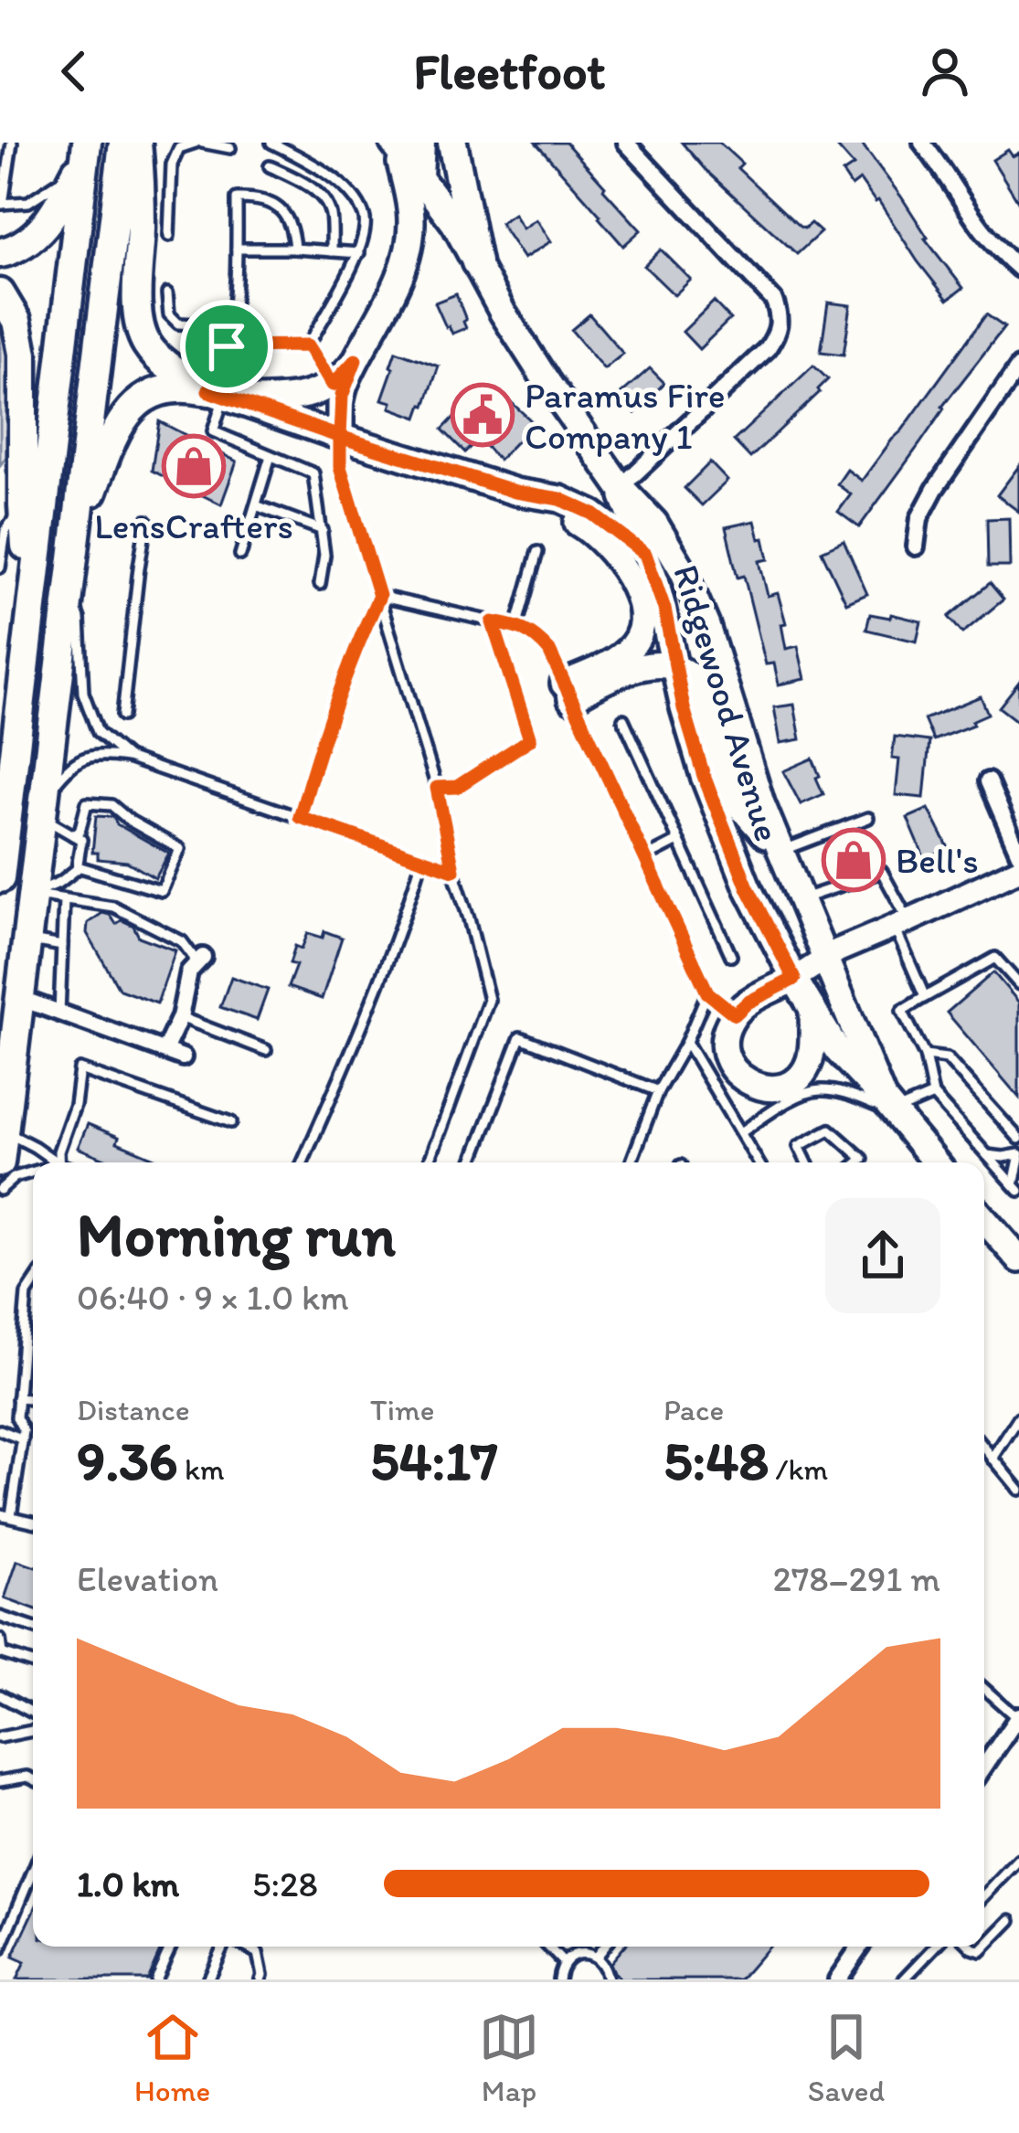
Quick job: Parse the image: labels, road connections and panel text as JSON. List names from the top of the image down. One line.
{"streets":{"main road":["Ridgewood Avenue"]},"places":{"public building":["Paramus Fire Company 1"],"shop":["LensCrafters","Bell's"]},"page":{"header":"Fleetfoot","heading":["Morning run","06:40 · 9 × 1.0 km"],"stats":[["Distance","9.36 km"],["Time","54:17"],["Pace","5:48 /km"]],"chart":["Elevation","278–291 m"],"list":[{"name":"1.0 km","note":"5:28"}],"tabs":["Home","Map","Saved"]}}
